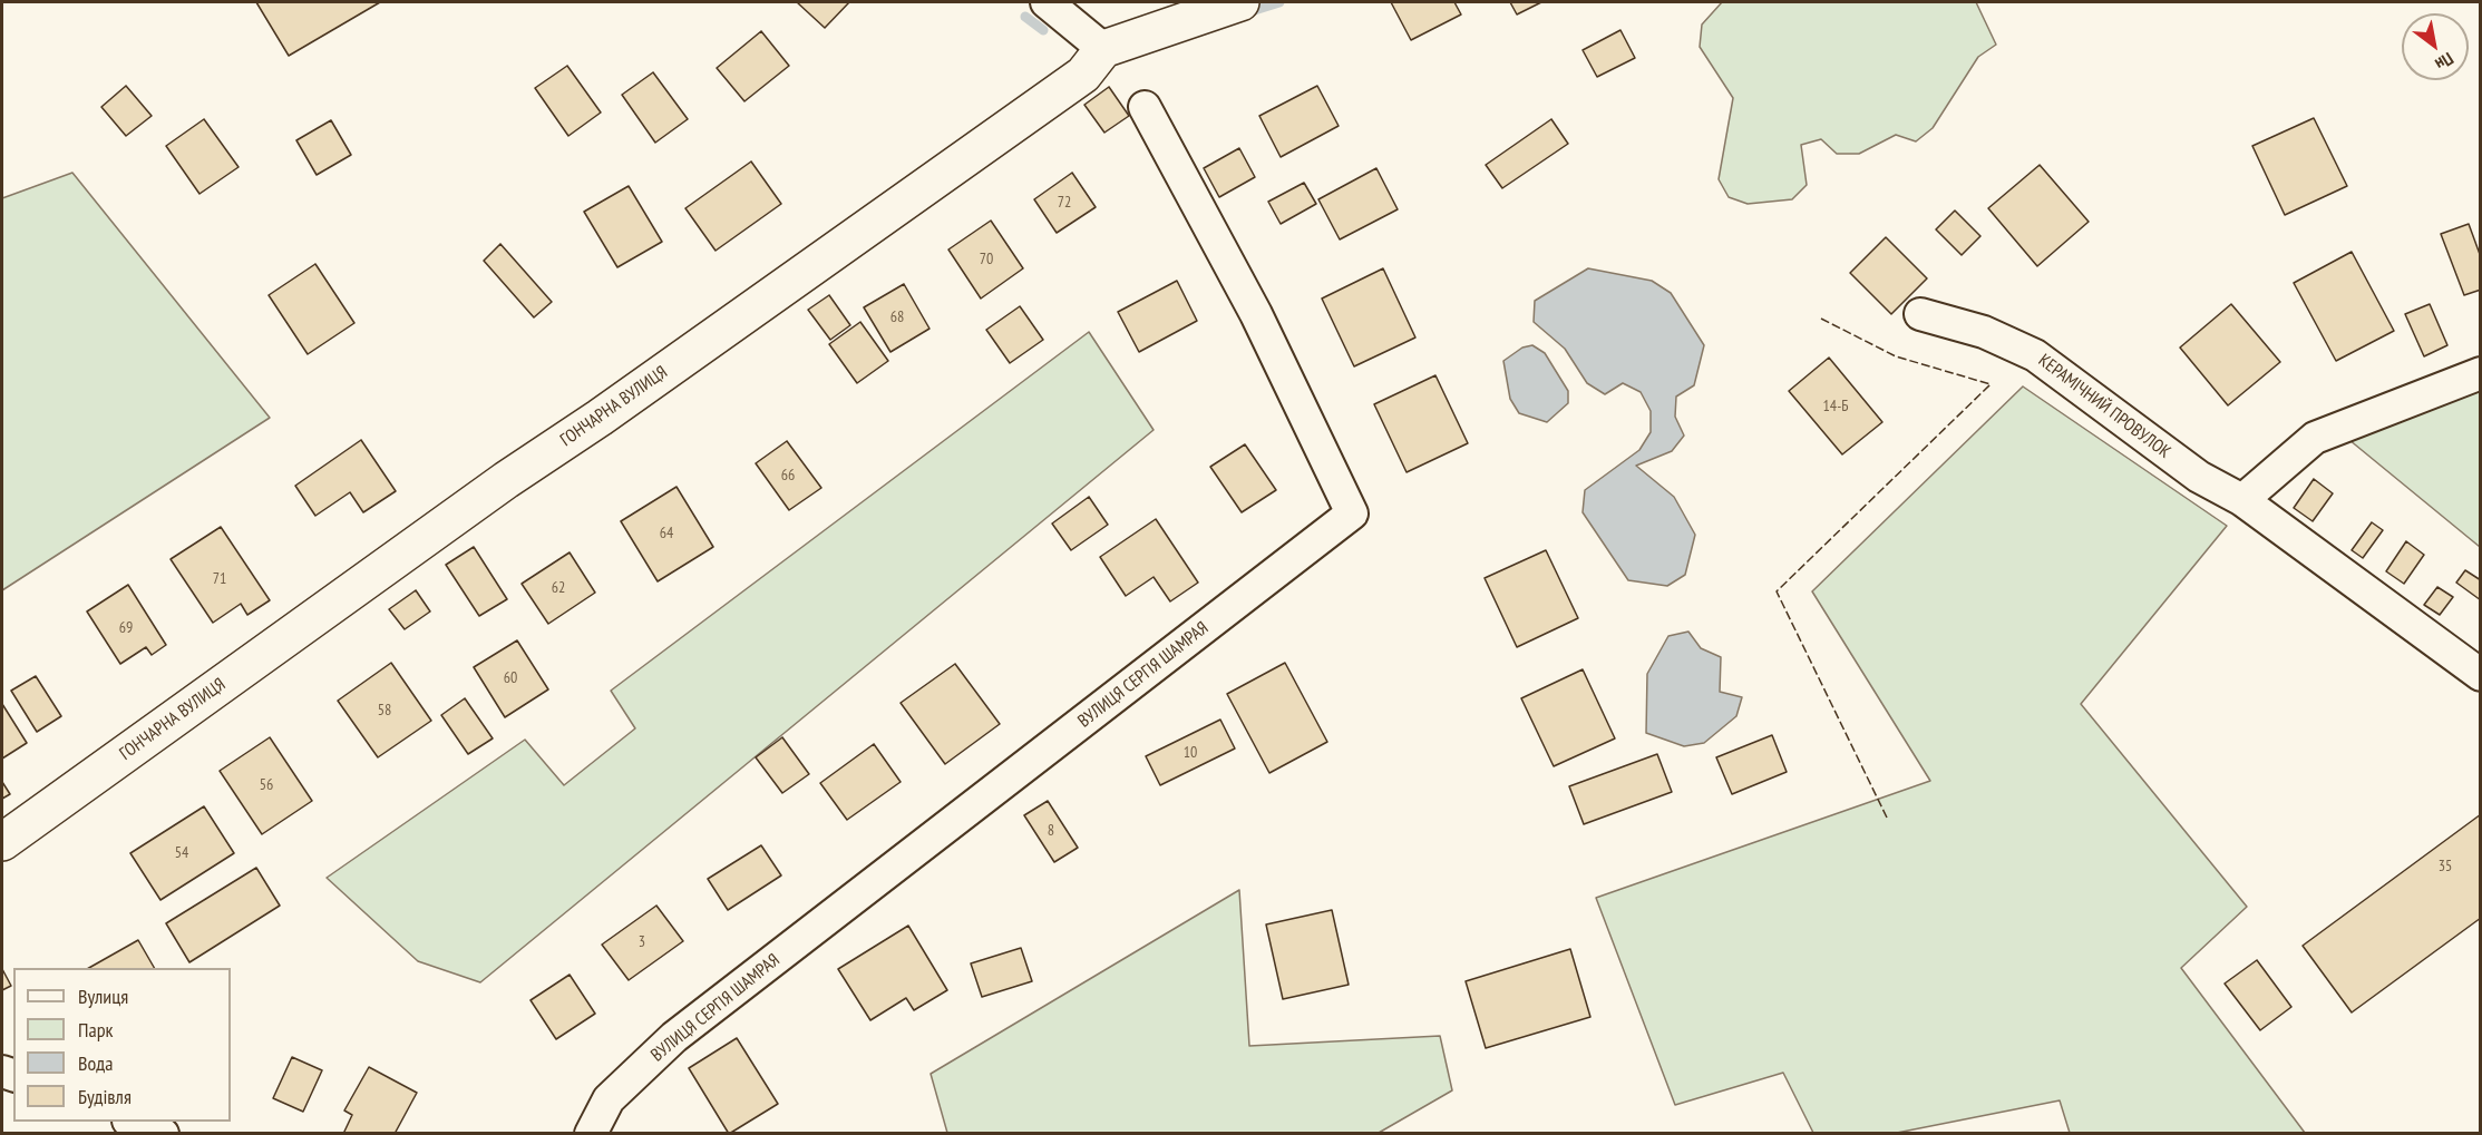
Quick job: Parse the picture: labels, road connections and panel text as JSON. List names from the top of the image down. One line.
{"streets":{"street":["ГОНЧАРНА ВУЛИЦЯ","КЕРАМІЧНИЙ ПРОВУЛОК","ВУЛИЦЯ СЕРГІЯ ШАМРАЯ"]},"house_numbers":["72","70","68","14-Б","66","64","71","62","69","60","58","10","56","8","54","35","3"],"legend":["Вулиця","Парк","Вода","Будівля"],"north":"bottom right"}
